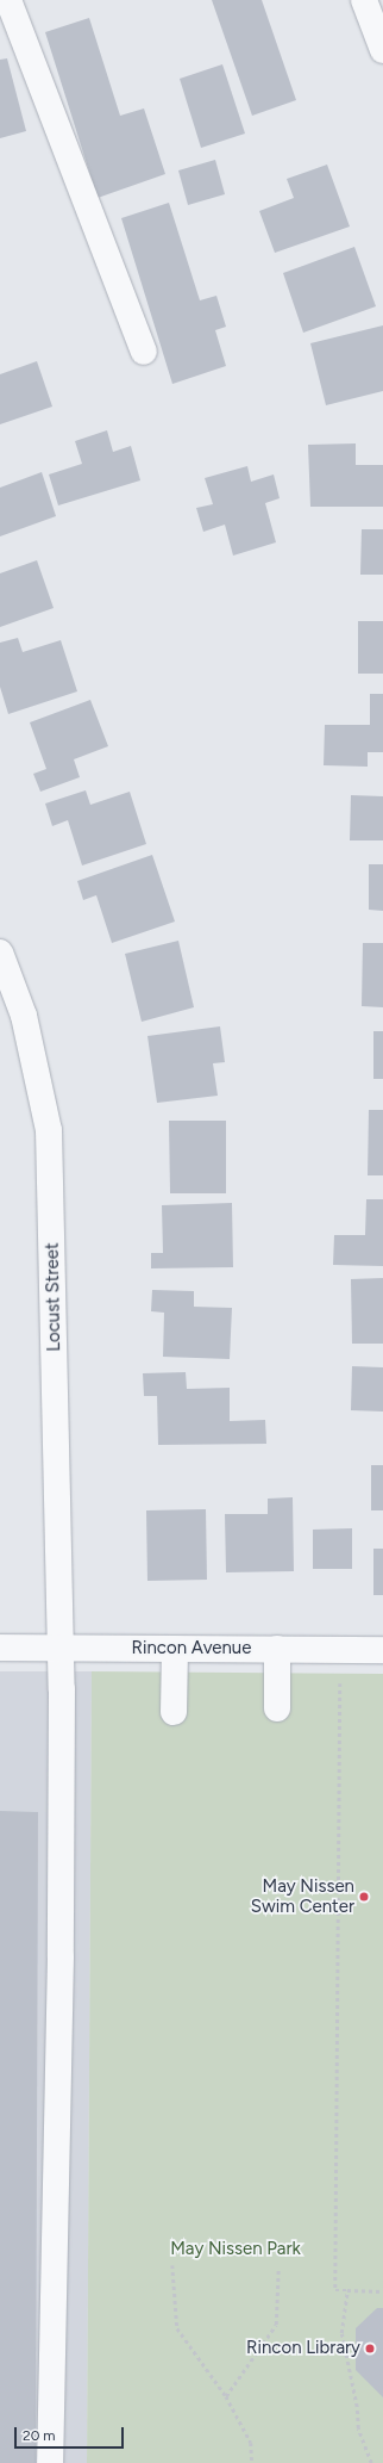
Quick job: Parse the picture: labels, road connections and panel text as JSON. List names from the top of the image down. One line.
{"streets":{"street":["Locust Street","Rincon Avenue"]},"crossings":[["Locust Street","Rincon Avenue"]],"parks":["May Nissen Park"],"places":["May Nissen Swim Center","Rincon Library"],"scale_bar":"20 m"}
